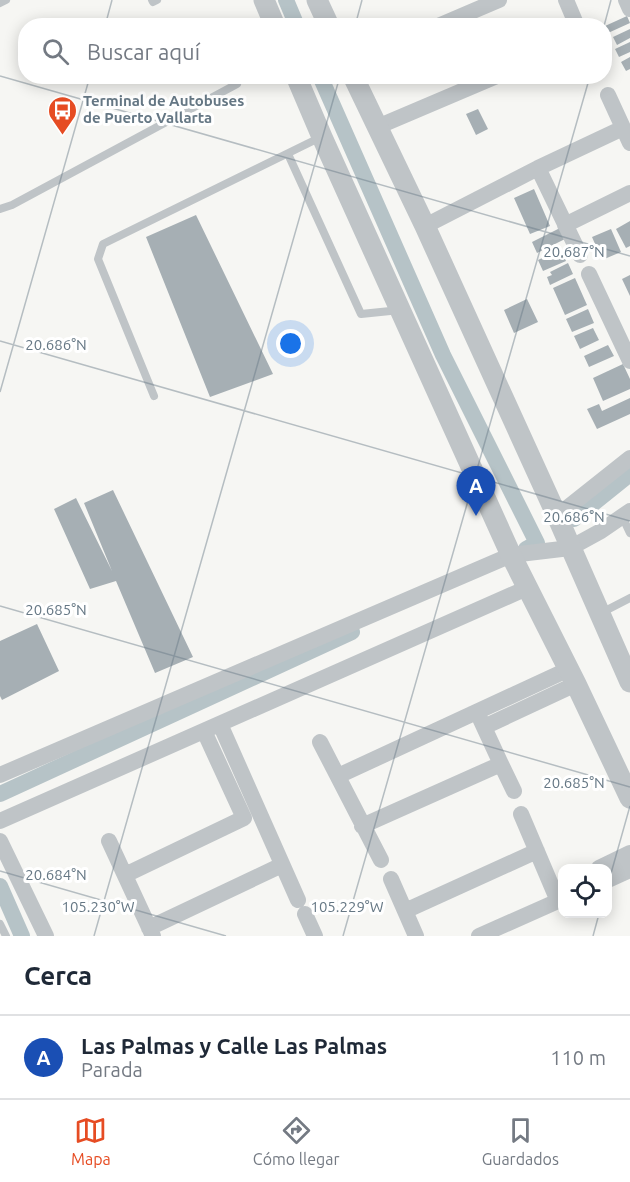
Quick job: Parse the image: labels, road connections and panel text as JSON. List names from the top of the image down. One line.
{"places":{"bus stop":["Terminal de Autobuses de Puerto Vallarta"]},"page":{"search":"Buscar aquí","pins":"A","heading":"Cerca","list":[{"mark":"A","name":"Las Palmas y Calle Las Palmas","note":"Parada","value":"110 m"}],"nav":["Mapa","Cómo llegar","Guardados"]},"coordinates":["20.687°N","20.686°N","20.685°N","20.684°N","105.230°W","105.229°W"]}
